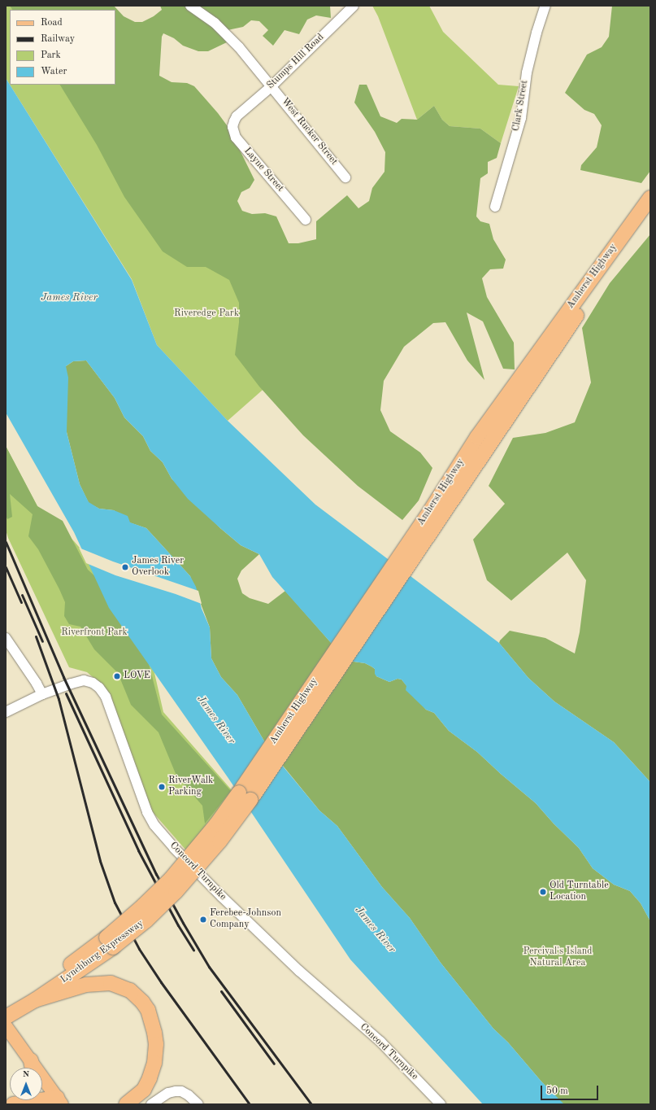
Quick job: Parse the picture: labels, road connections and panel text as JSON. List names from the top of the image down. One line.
{"streets":{"highway":["Amherst Highway","Lynchburg Expressway"],"street":["Stumps Hill Road","Clark Street","West Rucker Street","Layne Street","Concord Turnpike"]},"crossings":[["Stumps Hill Road","West Rucker Street"],["Stumps Hill Road","Layne Street"],["Amherst Highway","Lynchburg Expressway"]],"water":["James River"],"parks":["Riveredge Park","Riverfront Park","Percival's Island Natural Area"],"places":["James River Overlook","LOVE","RiverWalk Parking","Old Turntable Location","Ferebee-Johnson Company"],"legend":["Road","Railway","Park","Water"],"scale_bar":"50 m","north":"top"}
